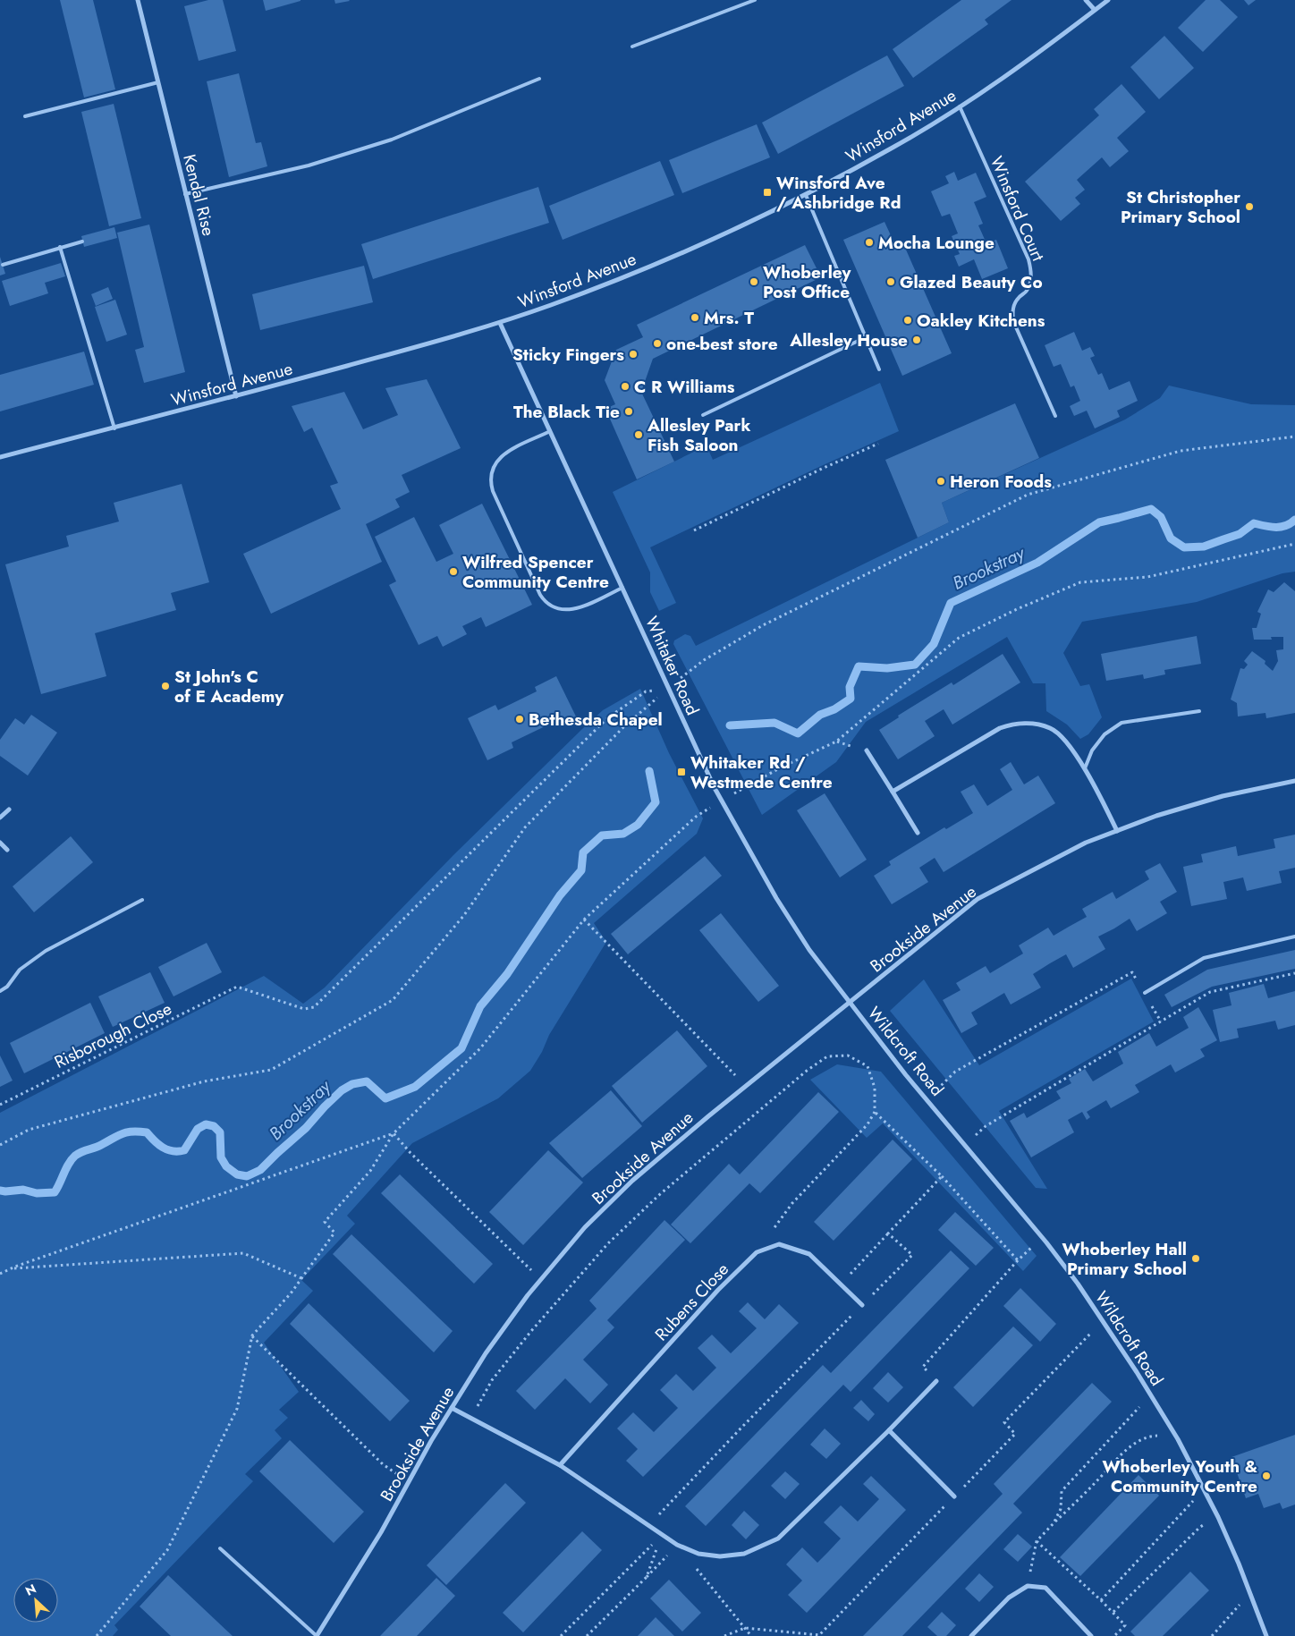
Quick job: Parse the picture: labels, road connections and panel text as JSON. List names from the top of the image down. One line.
{"streets":{"street":["Winsford Avenue","Kendal Rise","Whitaker Road","Brookside Avenue","Wildcroft Road","Rubens Close"],"lane":["Winsford Court"],"path":["Risborough Close"]},"crossings":[["Winsford Avenue","Kendal Rise"],["Winsford Avenue","Winsford Court"],["Winsford Avenue","Whitaker Road"],["Whitaker Road","Brookside Avenue"],["Whitaker Road","Risborough Close"],["Whitaker Road","Wildcroft Road"],["Brookside Avenue","Wildcroft Road"]],"water":["Brookstray"],"places":{"transit":["Winsford Ave / Ashbridge Rd","Whitaker Rd / Westmede Centre"],"other":["St Christopher Primary School","Mocha Lounge","Whoberley Post Office","Glazed Beauty Co","Mrs. T","Oakley Kitchens","Allesley House","one-best store","Sticky Fingers","C R Williams","The Black Tie","Allesley Park Fish Saloon","Heron Foods","Wilfred Spencer Community Centre","St John's C of E Academy","Bethesda Chapel","Whoberley Hall Primary School","Whoberley Youth & Community Centre"]},"north":"top left"}
